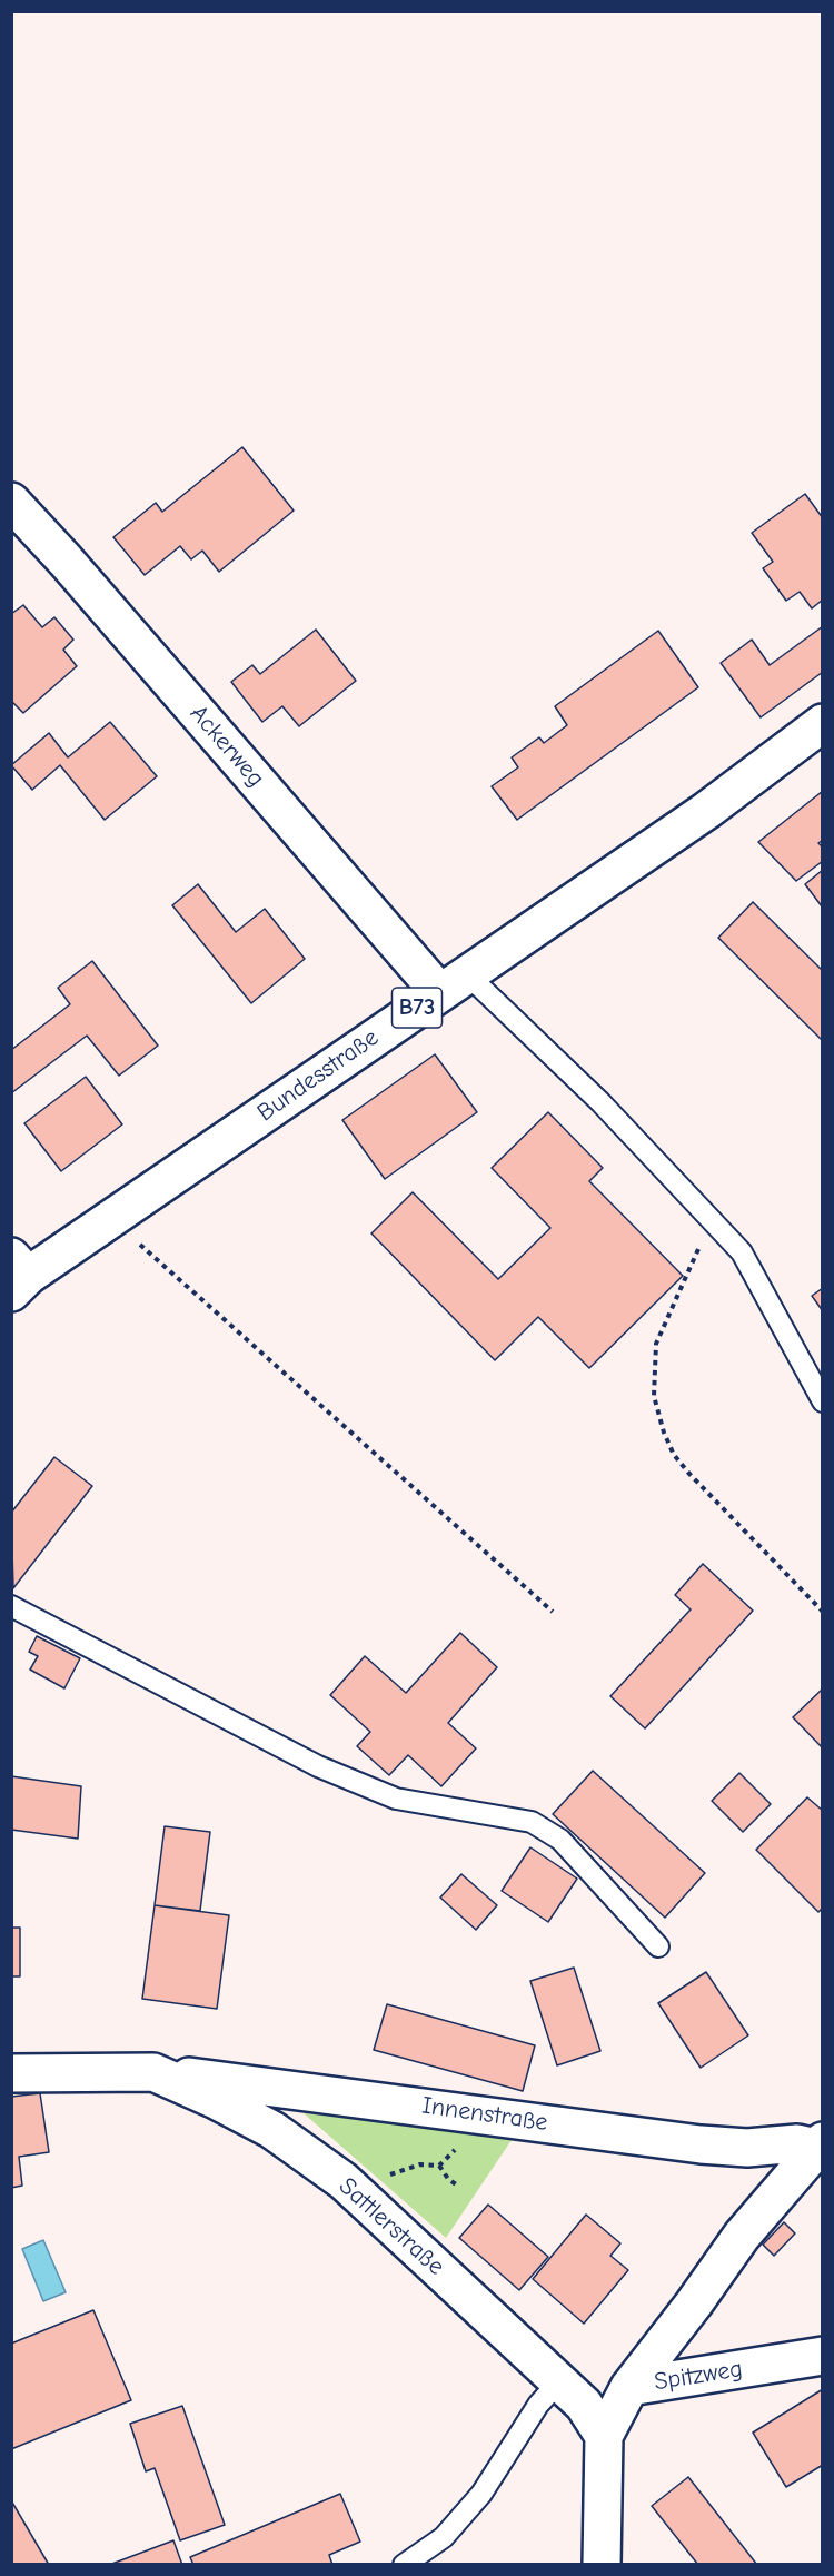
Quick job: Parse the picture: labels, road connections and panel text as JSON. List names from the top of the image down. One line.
{"streets":{"street":["Ackerweg","B73","Bundesstraße","Innenstraße","Sattlerstraße","Spitzweg"]},"crossings":[["Ackerweg","Bundesstraße"],["Innenstraße","Sattlerstraße"],["Innenstraße","Spitzweg"],["Sattlerstraße","Spitzweg"]]}
